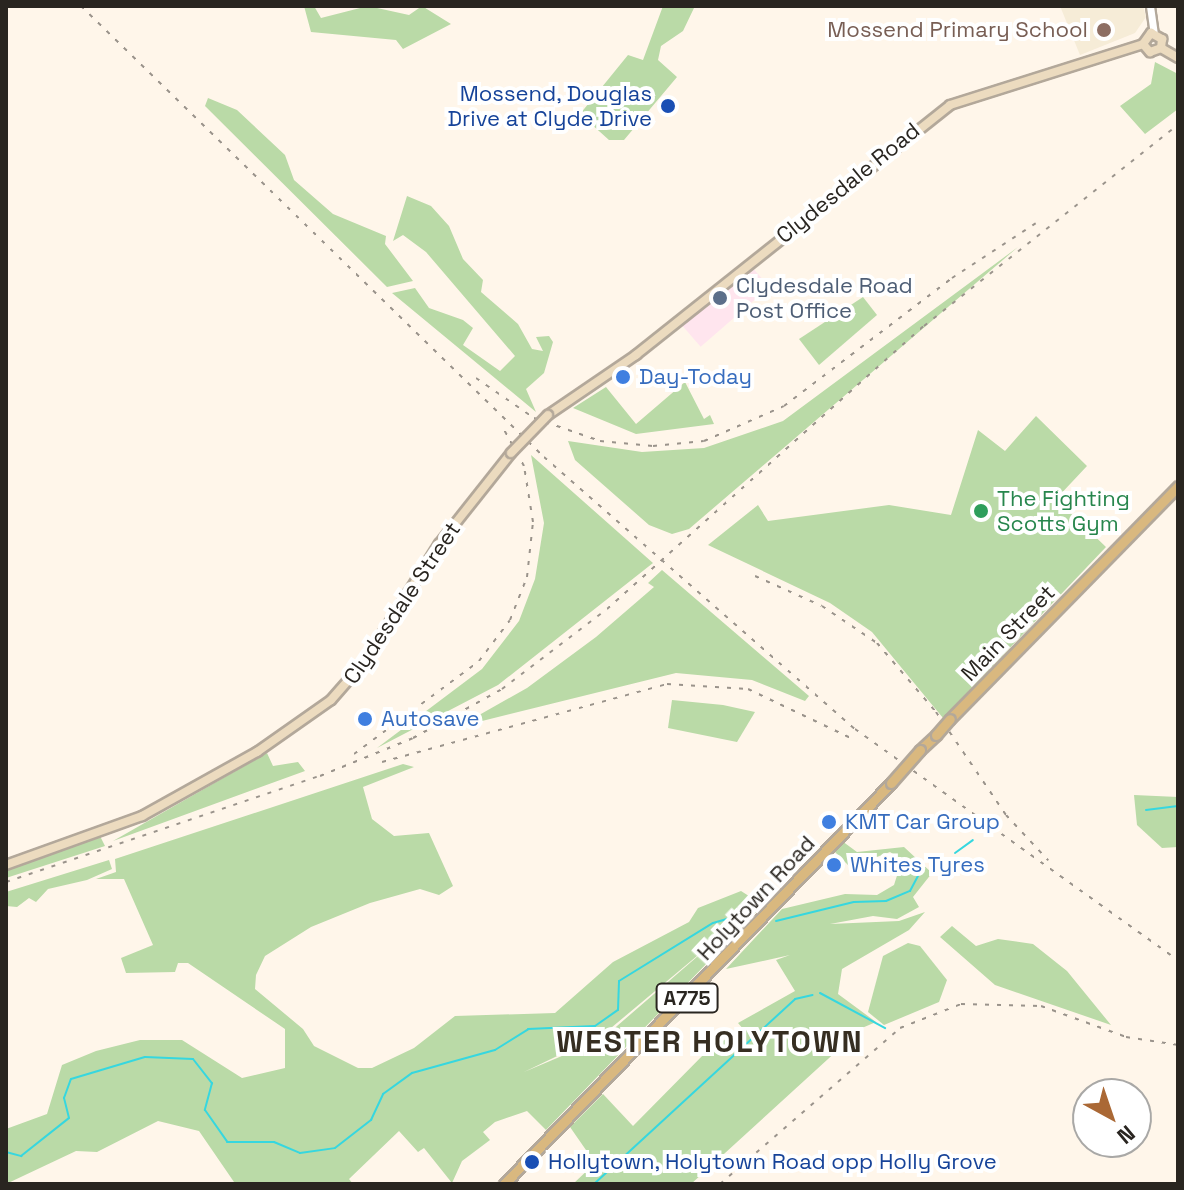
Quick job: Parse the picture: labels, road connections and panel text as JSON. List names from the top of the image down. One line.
{"streets":{"main road":["Clydesdale Road","Clydesdale Street","Main Street","Holytown Road","A775"]},"crossings":[["Clydesdale Road","Clydesdale Street"],["Main Street","Holytown Road"]],"districts":["WESTER HOLYTOWN"],"places":["Mossend Primary School","Mossend, Douglas Drive at Clyde Drive","Clydesdale Road Post Office","Day-Today","The Fighting Scotts Gym","Autosave","KMT Car Group","Whites Tyres","Hollytown, Holytown Road opp Holly Grove"],"north":"bottom right"}
